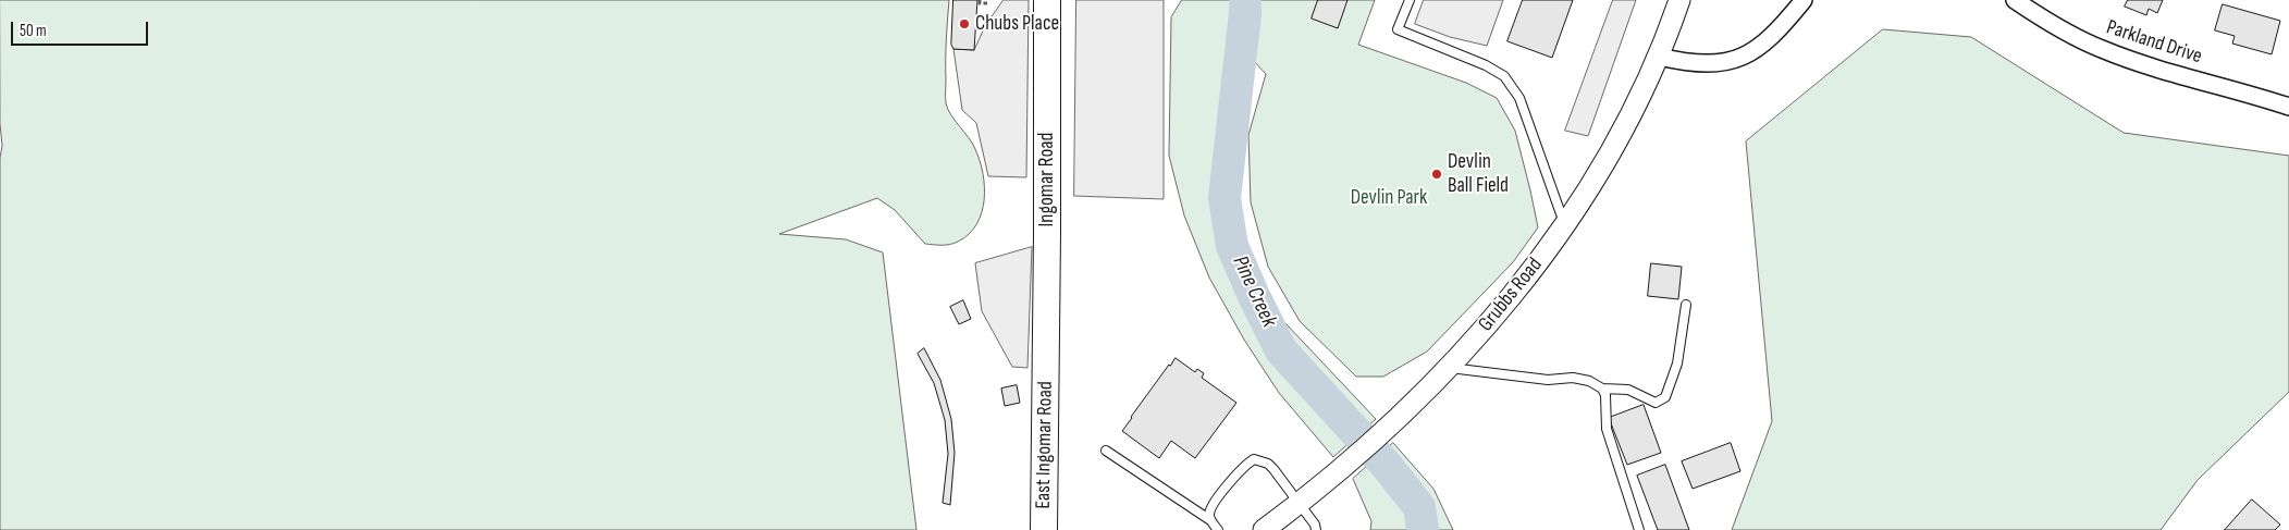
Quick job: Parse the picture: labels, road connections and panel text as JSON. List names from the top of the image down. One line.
{"streets":{"main road":["Ingomar Road","East Ingomar Road"],"street":["Parkland Drive","Grubbs Road"]},"crossings":[["Ingomar Road","East Ingomar Road"]],"water":["Pine Creek"],"parks":["Devlin Park"],"places":["Chubs Place","Devlin Ball Field"],"scale_bar":"50 m"}
